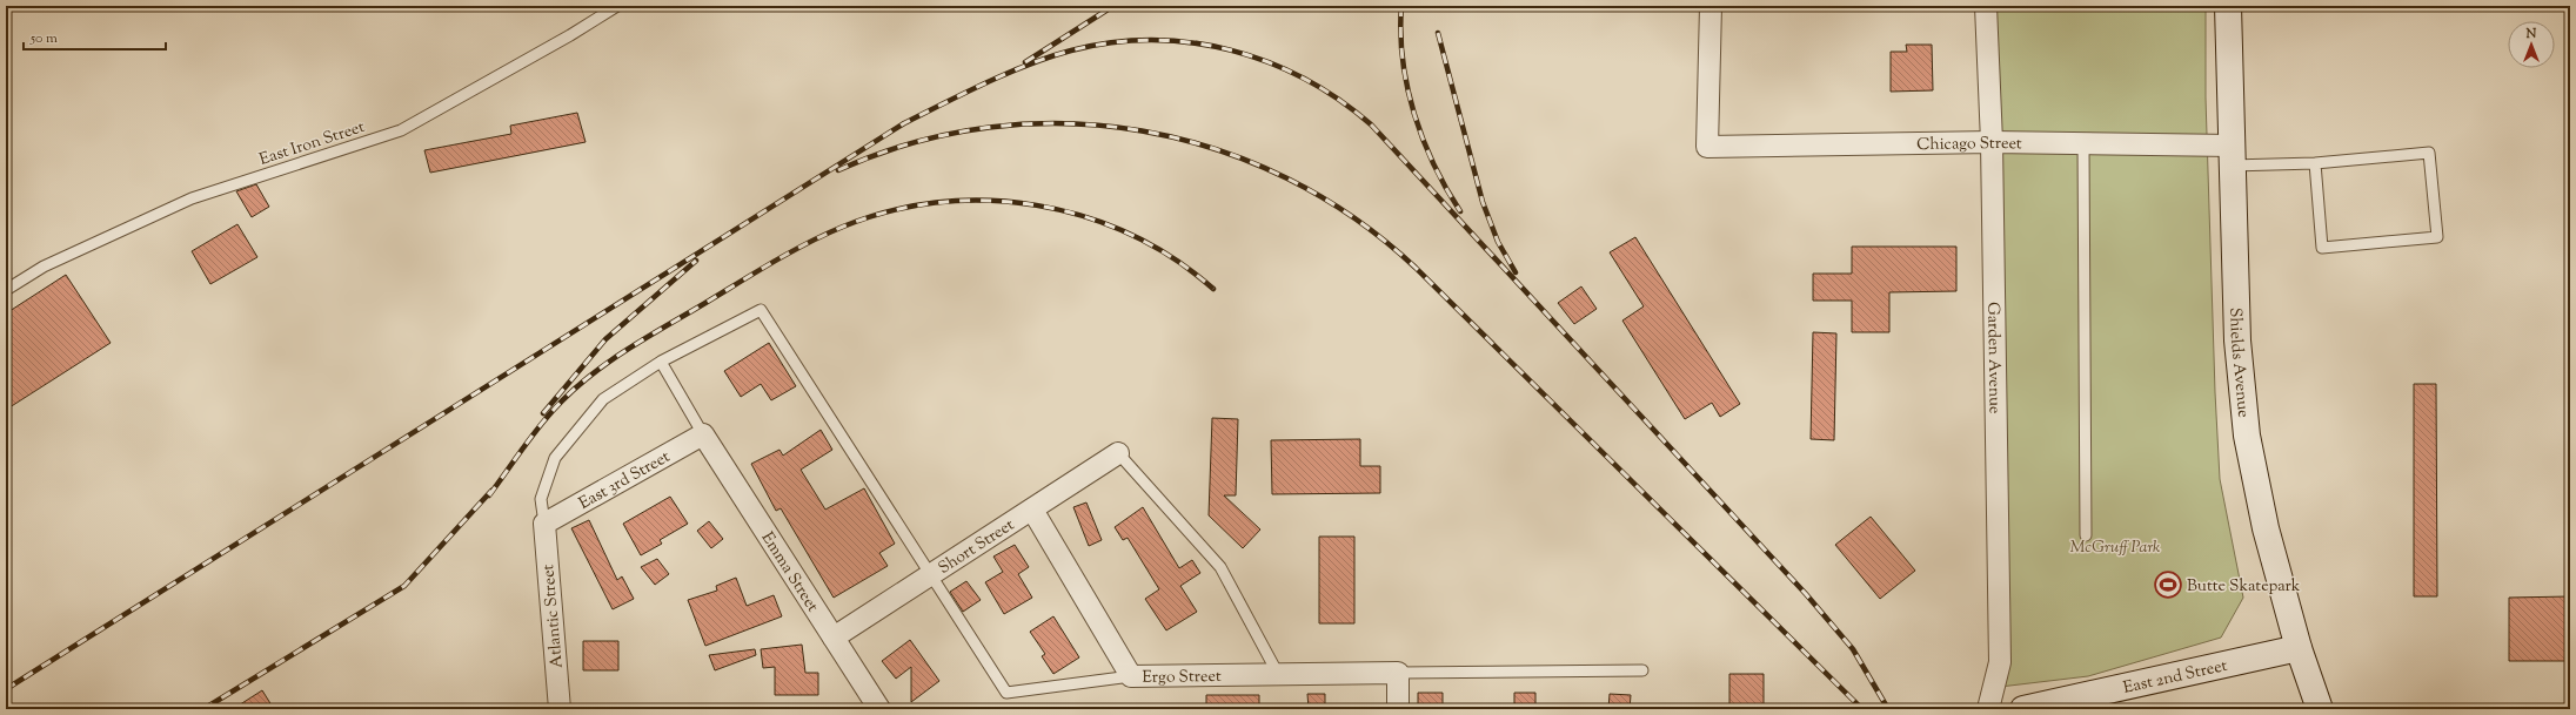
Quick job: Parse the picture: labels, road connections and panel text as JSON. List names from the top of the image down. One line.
{"streets":{"main road":["Shields Avenue","East 2nd Street"],"street":["Chicago Street","Garden Avenue","East 3rd Street","Short Street","Emma Street","Atlantic Street","Ergo Street"],"lane":["East Iron Street"]},"crossings":[["Chicago Street","Garden Avenue"],["Chicago Street","Shields Avenue"],["Shields Avenue","East 2nd Street"],["East 3rd Street","Emma Street"],["East 3rd Street","Atlantic Street"],["Short Street","Emma Street"],["Short Street","Ergo Street"]],"parks":["McGruff Park"],"places":{"sports":["Butte Skatepark"]},"scale_bar":"50 m","north":"top"}
